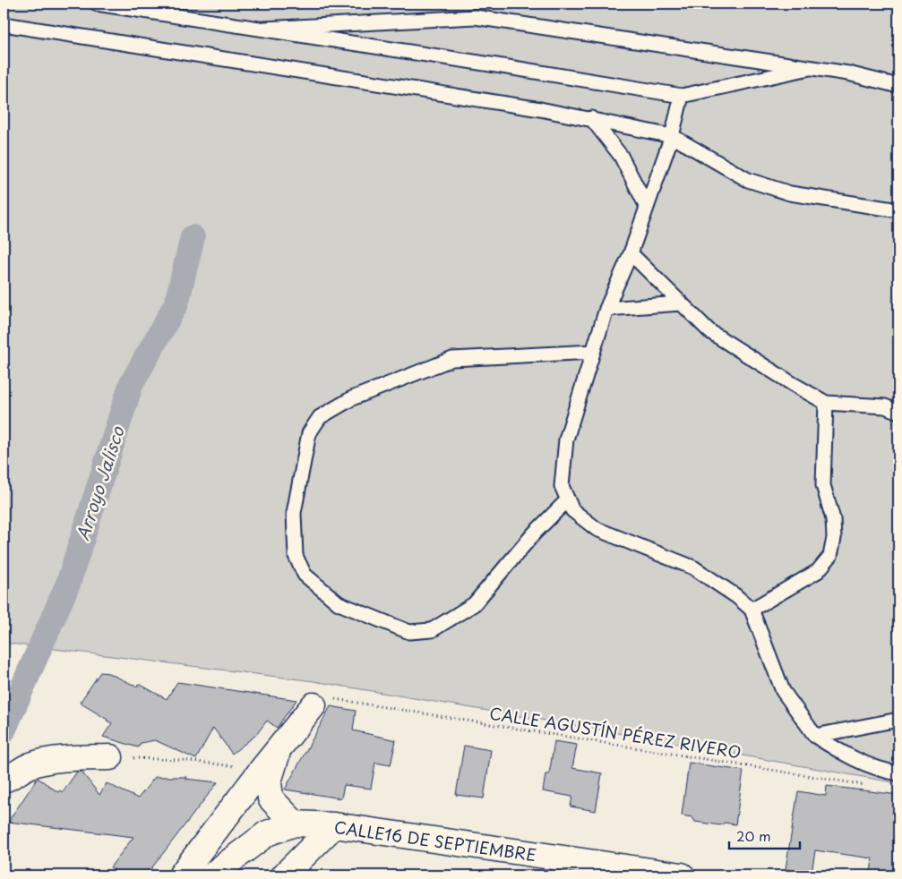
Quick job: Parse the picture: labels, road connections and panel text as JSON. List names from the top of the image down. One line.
{"streets":{"street":["CALLE16 DE SEPTIEMBRE"],"path":["CALLE AGUSTÍN PÉREZ RIVERO"]},"water":["Arroyo Jalisco"],"scale_bar":"20 m"}
